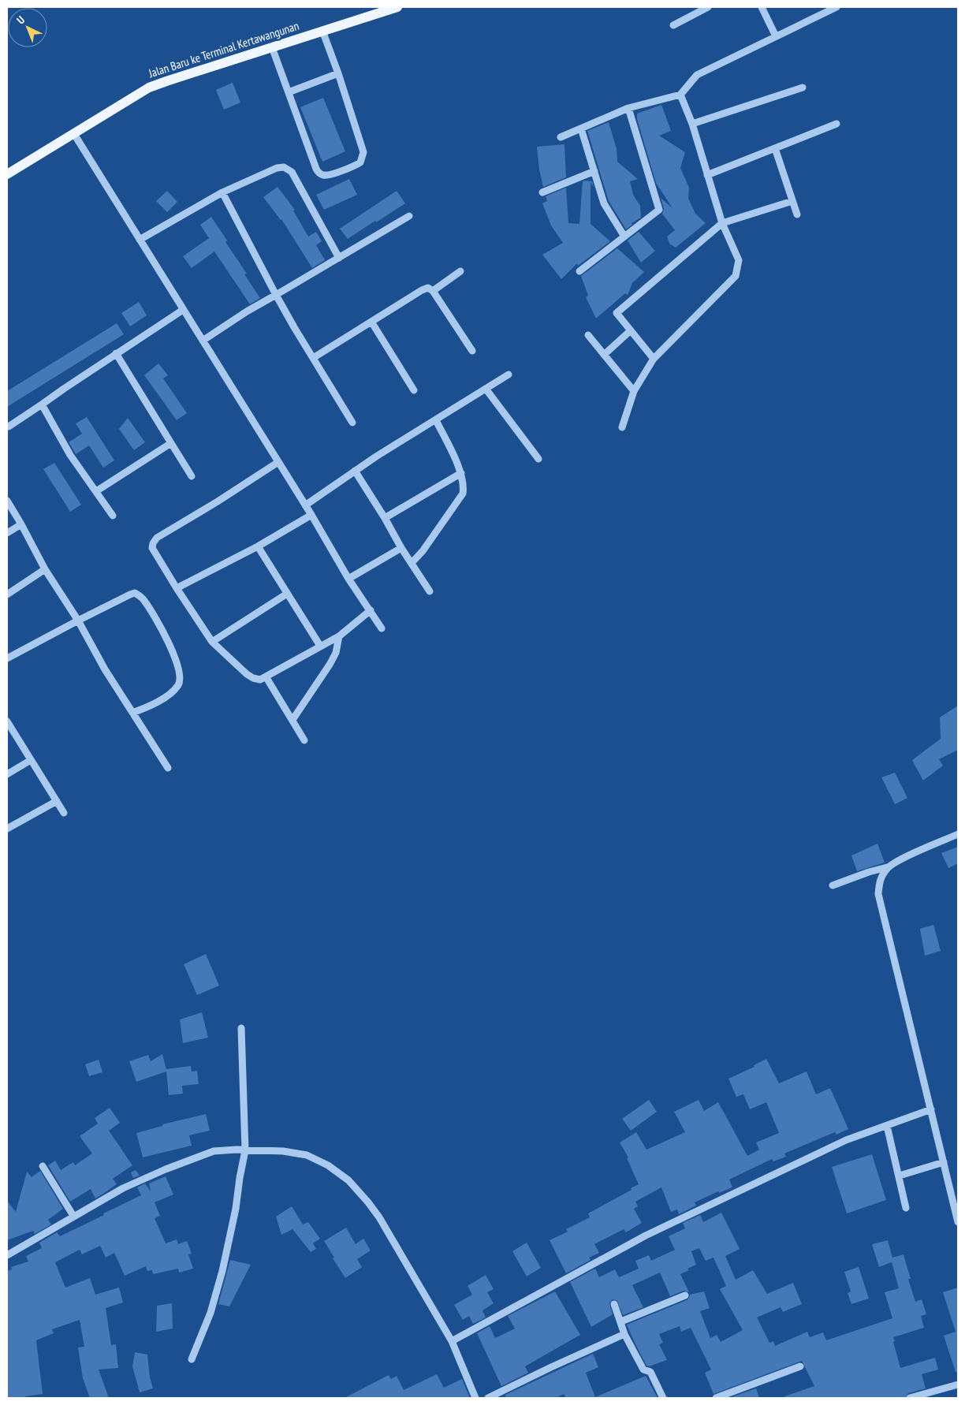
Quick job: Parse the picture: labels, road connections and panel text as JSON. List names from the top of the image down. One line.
{"streets":{"main road":["Jalan Baru ke Terminal Kertawangunan"]},"north":"top left"}
